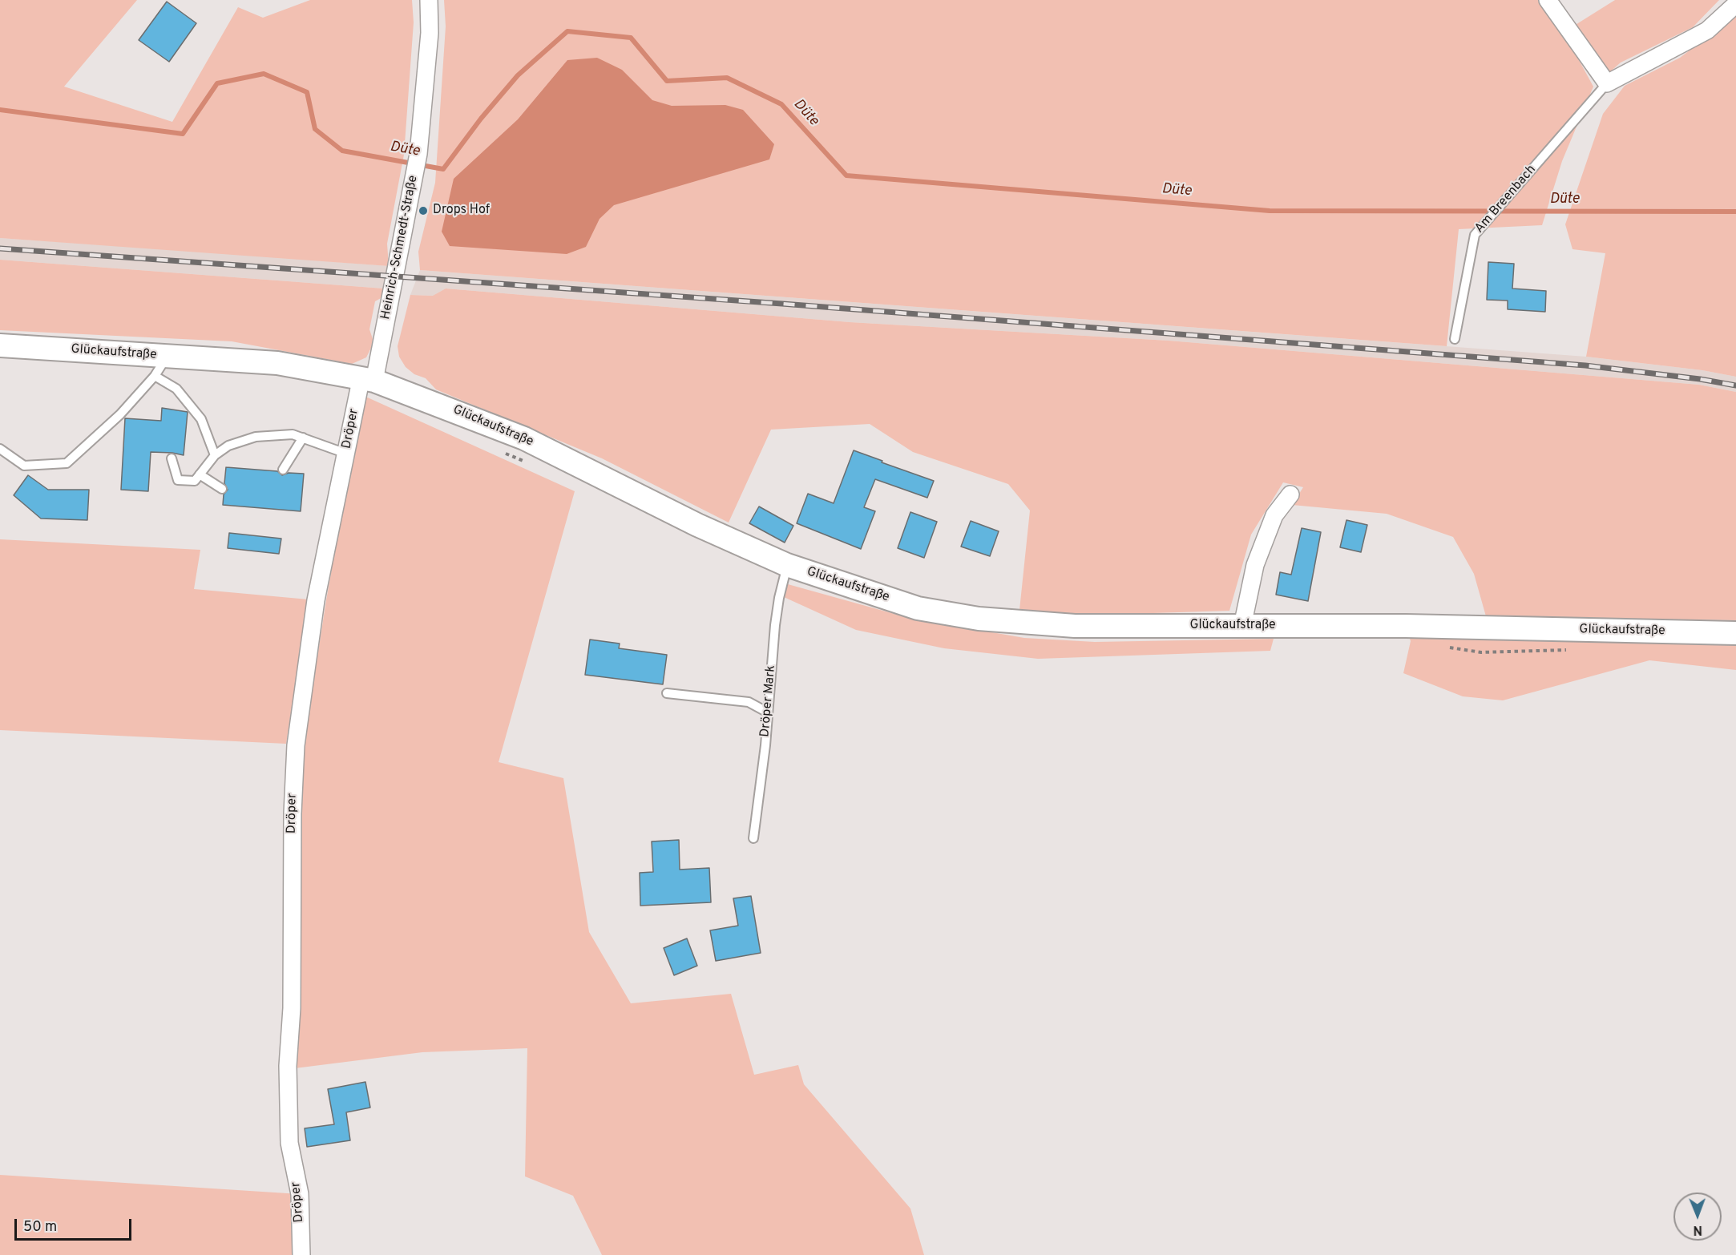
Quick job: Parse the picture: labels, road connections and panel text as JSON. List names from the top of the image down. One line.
{"streets":{"main road":["Glückaufstraße"],"street":["Am Breenbach","Heinrich-Schmedt-Straße","Dröper"],"lane":["Dröper Mark"]},"crossings":[["Heinrich-Schmedt-Straße","Glückaufstraße"],["Heinrich-Schmedt-Straße","Dröper"],["Glückaufstraße","Dröper"],["Glückaufstraße","Dröper Mark"]],"water":["Düte"],"places":["Drops Hof"],"scale_bar":"50 m","north":"bottom"}
